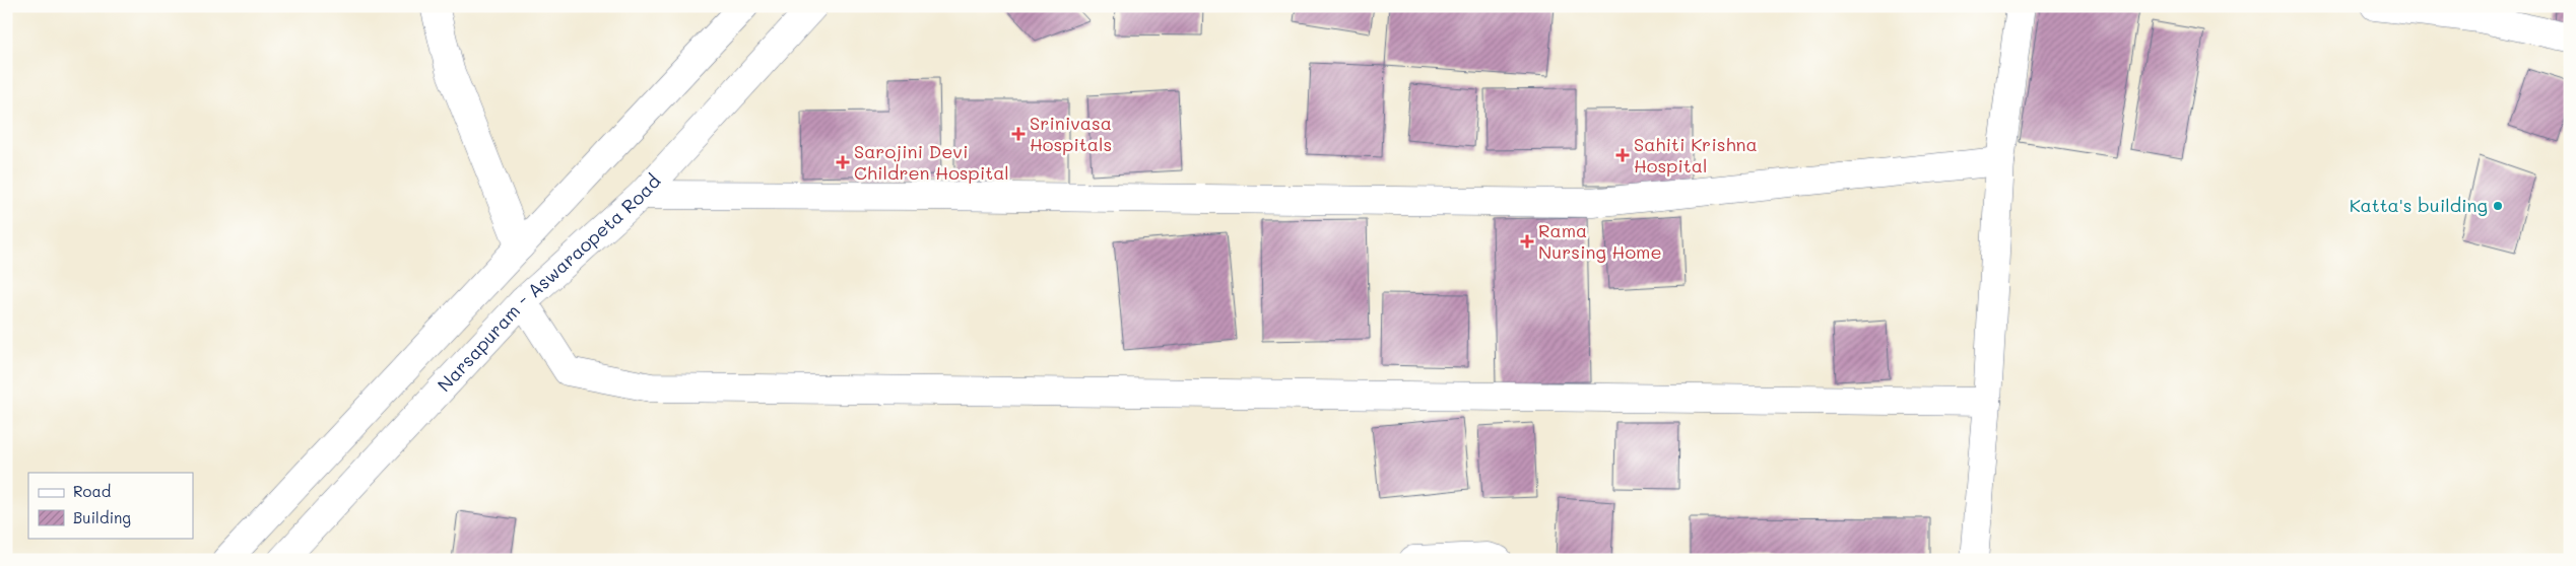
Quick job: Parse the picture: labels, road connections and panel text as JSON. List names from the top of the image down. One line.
{"streets":{"street":["Narsapuram - Aswaraopeta Road"]},"places":{"health":["Srinivasa Hospitals","Sahiti Krishna Hospital","Sarojini Devi Children Hospital","Rama Nursing Home"],"other":["Katta's building"]},"legend":["Road","Building"]}
